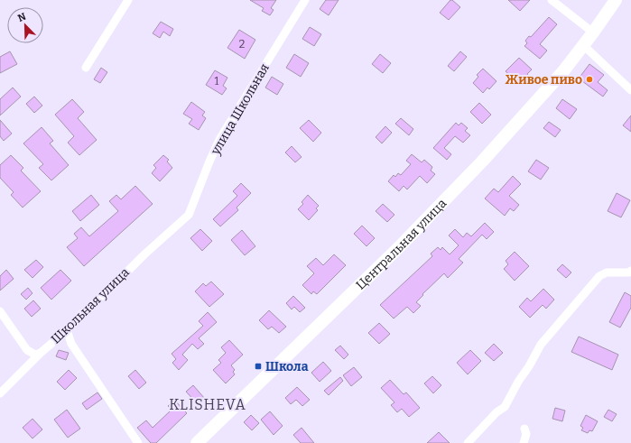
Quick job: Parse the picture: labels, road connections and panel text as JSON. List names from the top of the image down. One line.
{"streets":{"main road":["Центральная улица"],"street":["улица Школьная","Школьная улица"]},"crossings":[["улица Школьная","Школьная улица"]],"districts":["KLISHEVA"],"places":{"other":["Живое пиво"],"transit":["Школа"]},"house_numbers":["2","1"],"north":"top left"}
